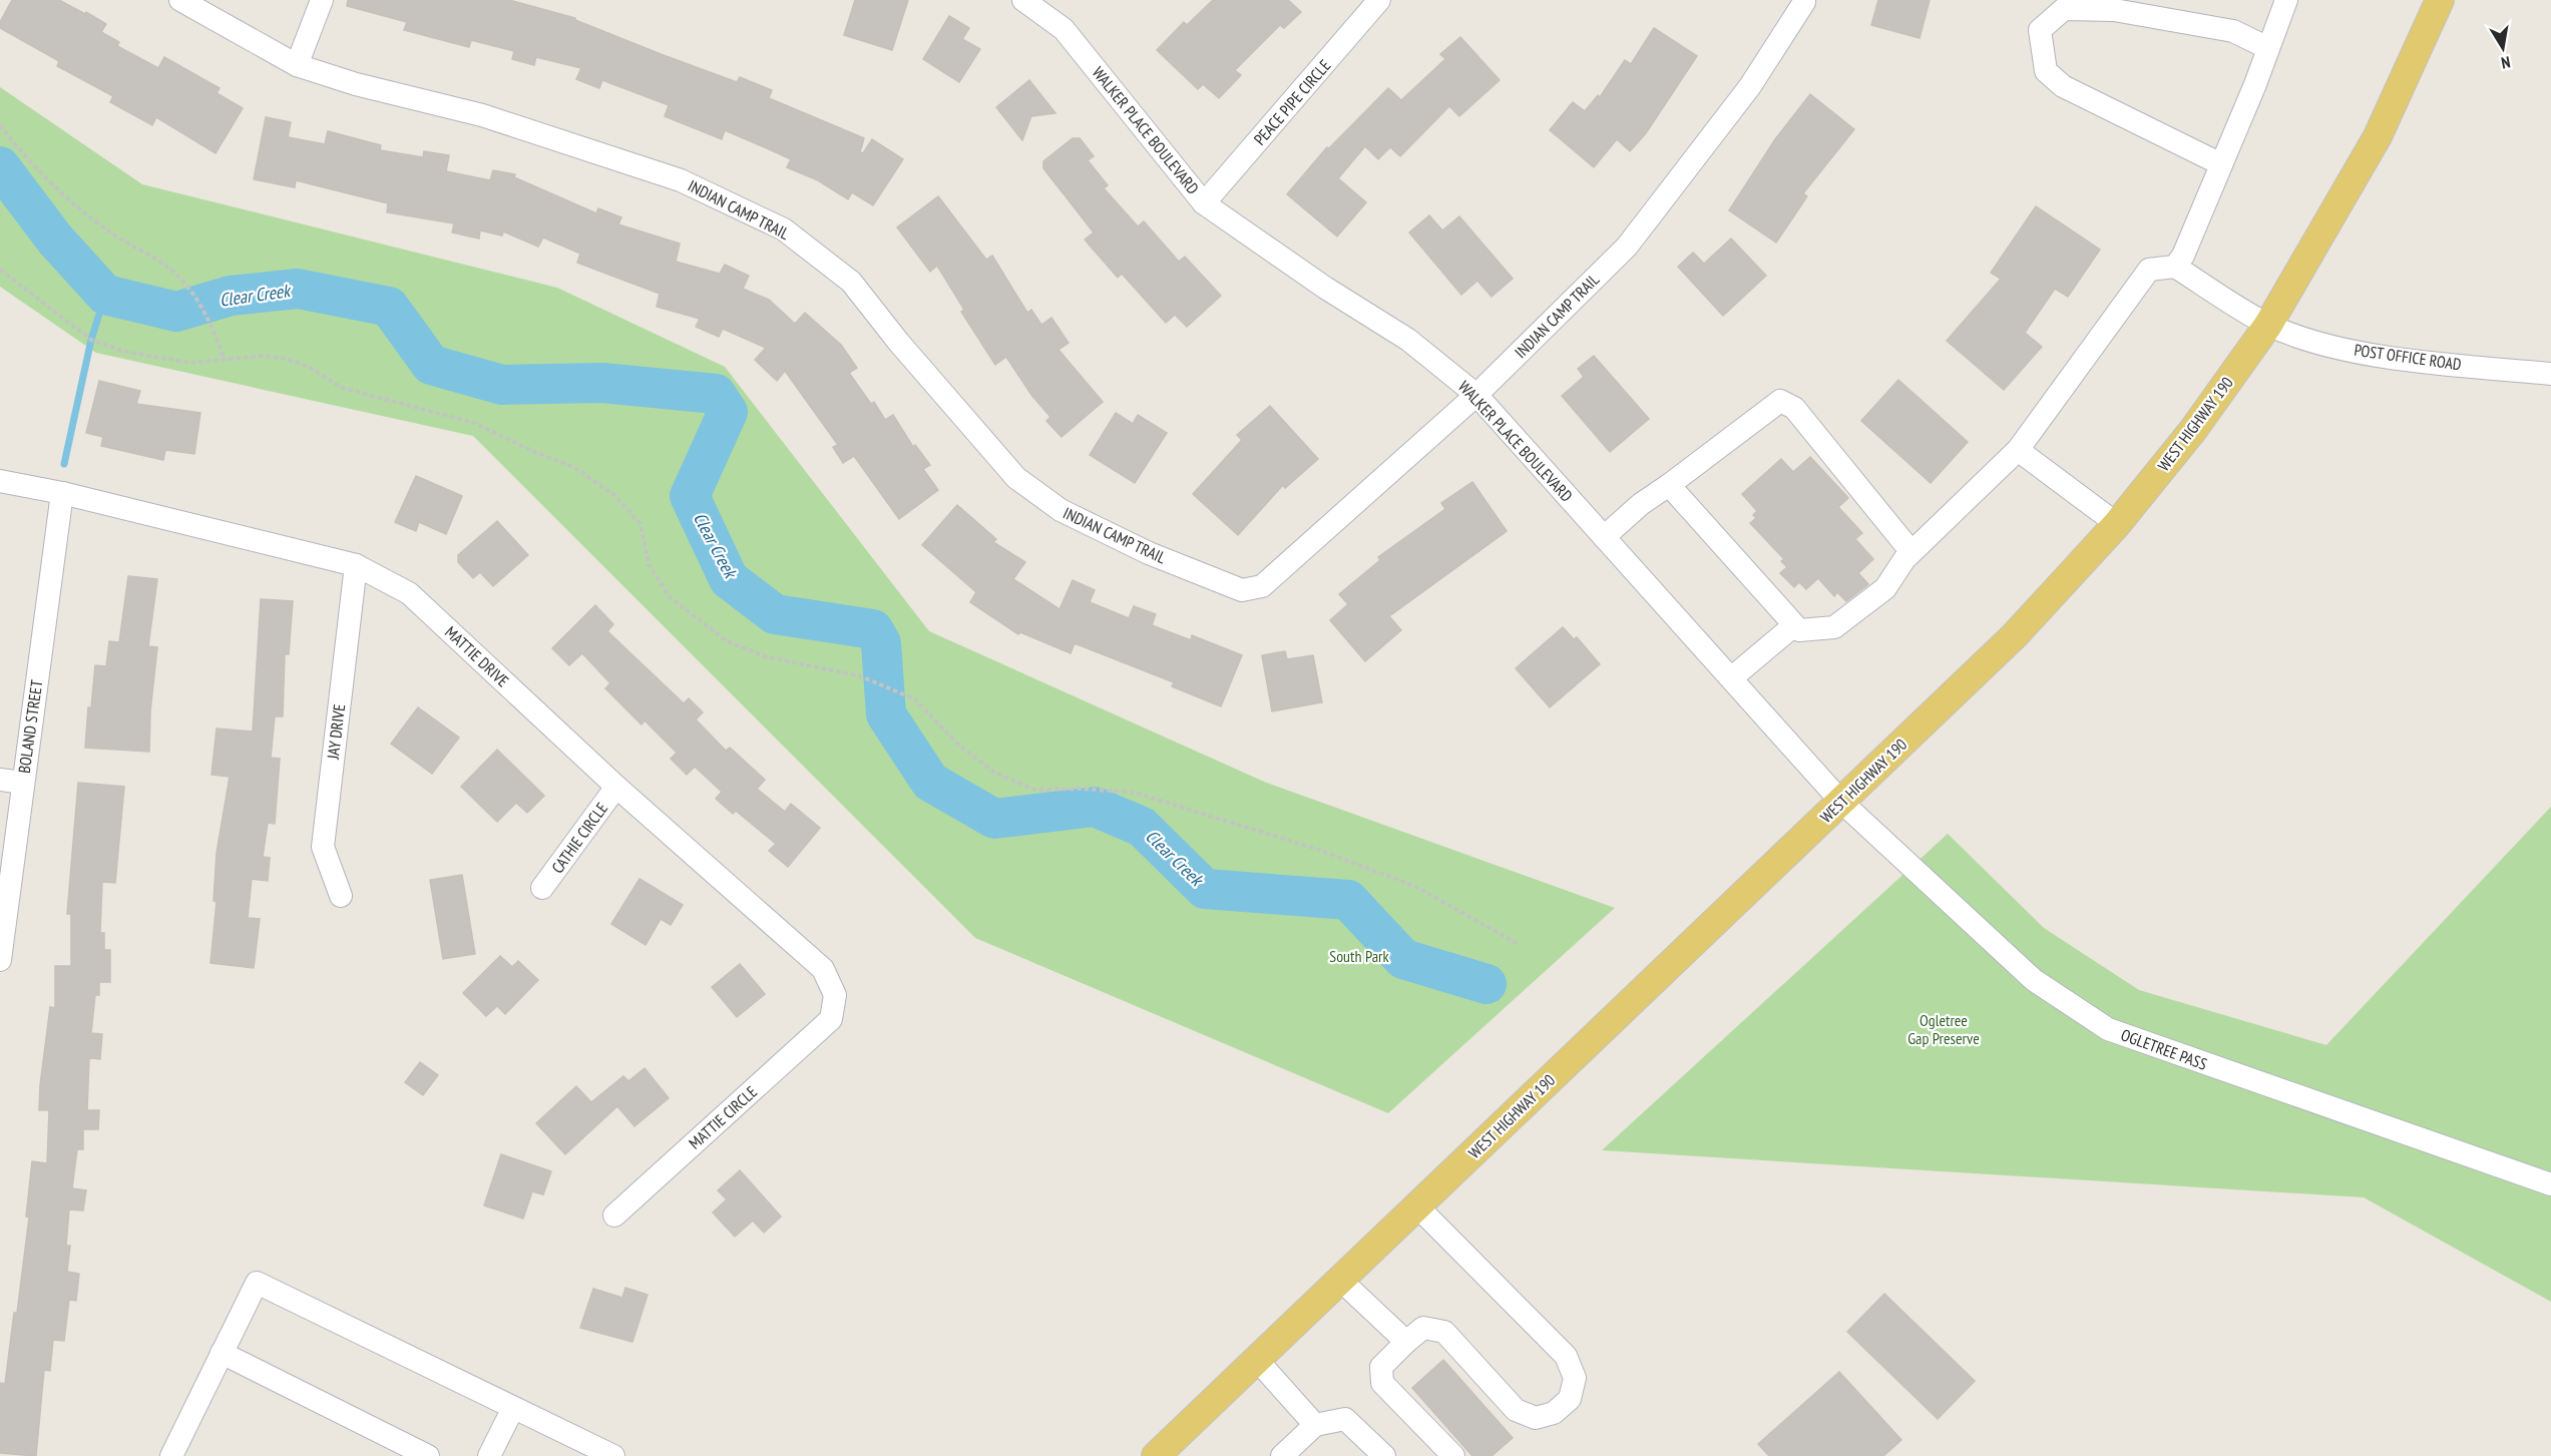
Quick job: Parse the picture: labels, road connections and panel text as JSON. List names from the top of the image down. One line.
{"streets":{"main road":["WEST HIGHWAY 190"],"street":["PEACE PIPE CIRCLE","WALKER PLACE BOULEVARD","INDIAN CAMP TRAIL","POST OFFICE ROAD","MATTIE DRIVE","BOLAND STREET","JAY DRIVE","CATHIE CIRCLE","OGLETREE PASS","MATTIE CIRCLE"]},"crossings":[["PEACE PIPE CIRCLE","WALKER PLACE BOULEVARD"],["WALKER PLACE BOULEVARD","INDIAN CAMP TRAIL"],["WALKER PLACE BOULEVARD","WEST HIGHWAY 190"],["WALKER PLACE BOULEVARD","OGLETREE PASS"],["POST OFFICE ROAD","WEST HIGHWAY 190"],["WEST HIGHWAY 190","OGLETREE PASS"],["MATTIE DRIVE","BOLAND STREET"],["MATTIE DRIVE","JAY DRIVE"],["MATTIE DRIVE","CATHIE CIRCLE"],["MATTIE DRIVE","MATTIE CIRCLE"]],"water":["Clear Creek"],"parks":["South Park","Ogletree Gap Preserve"],"north":"bottom"}
